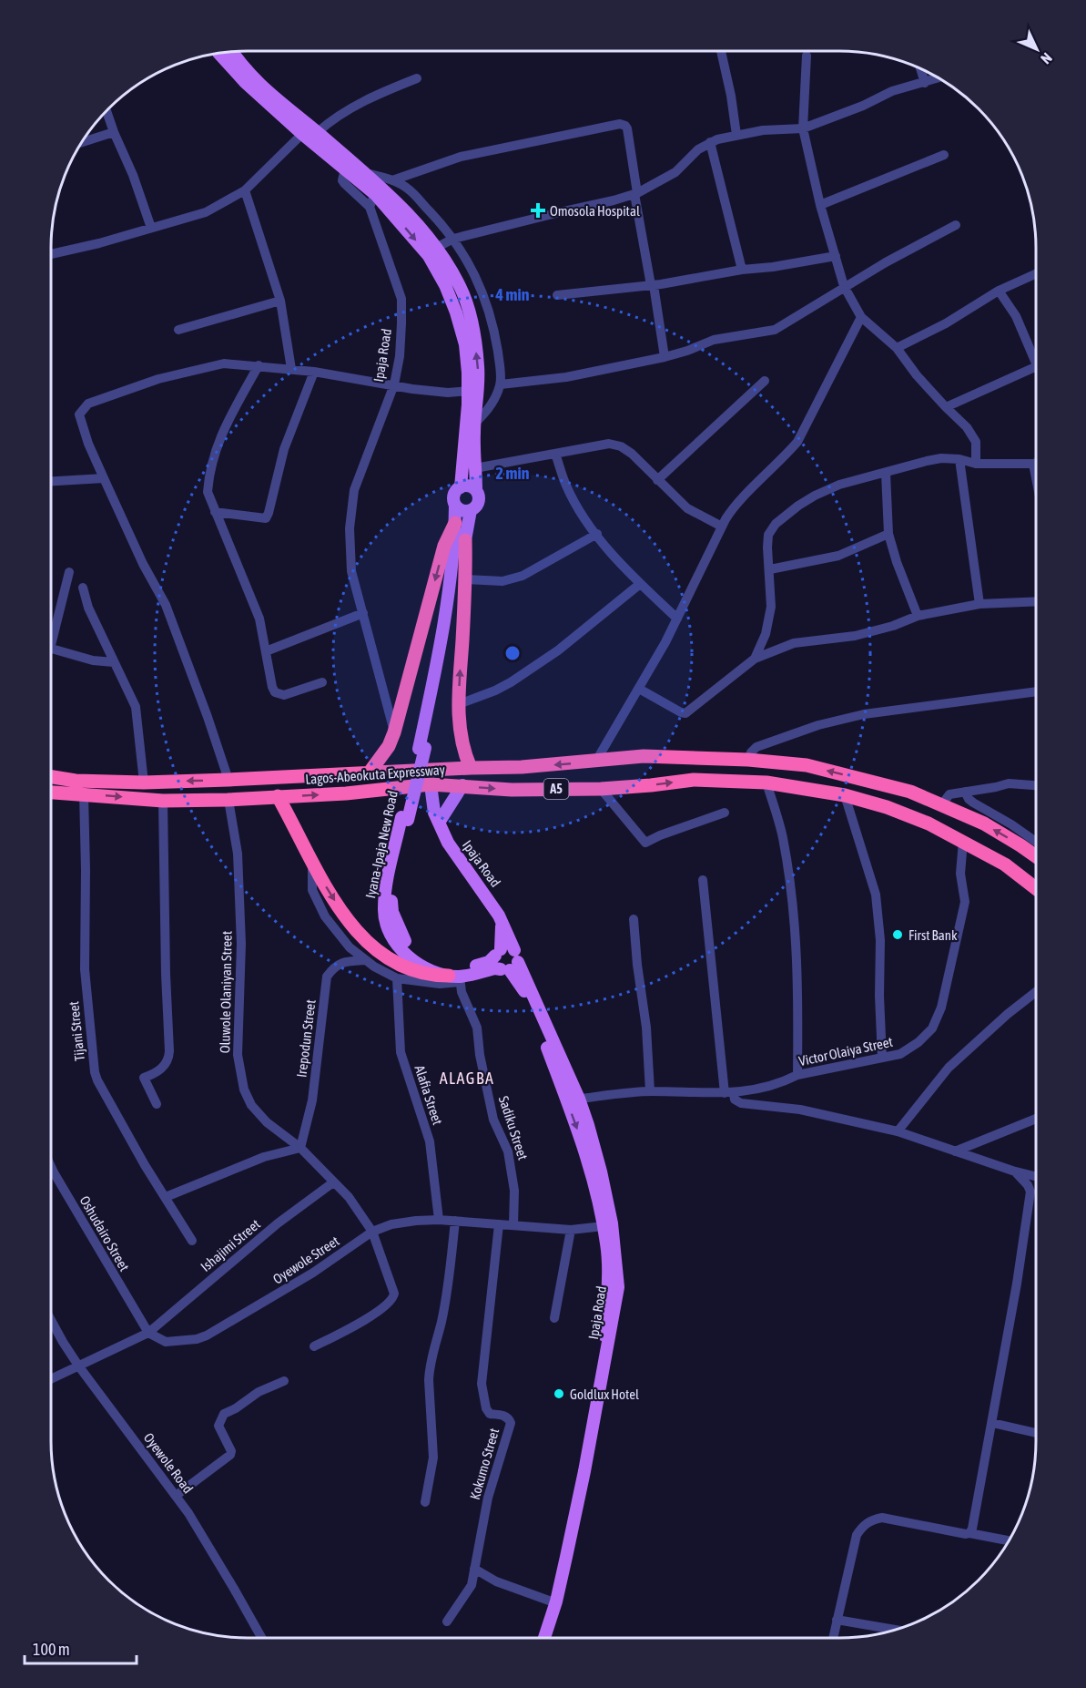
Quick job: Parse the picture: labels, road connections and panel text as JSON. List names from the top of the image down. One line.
{"streets":{"highway":["Lagos-Abeokuta Expressway","A5"],"main road":["Ipaja Road","Iyana-Ipaja New Road"],"street":["Oluwole Olaniyan Street","Tijani Street","Irepodun Street","Victor Olaiya Street","Alafia Street","Sadiku Street","Oshudairo Street","Ishajimi Street","Oyewole Street","Oyewole Road","Kokumo Street"]},"crossings":[["Ipaja Road","Lagos-Abeokuta Expressway"],["Ipaja Road","Victor Olaiya Street"],["Ipaja Road","Oyewole Street"],["Lagos-Abeokuta Expressway","Oluwole Olaniyan Street"],["Lagos-Abeokuta Expressway","Tijani Street"],["Lagos-Abeokuta Expressway","Victor Olaiya Street"],["Iyana-Ipaja New Road","Sadiku Street"],["Oluwole Olaniyan Street","Irepodun Street"],["Oluwole Olaniyan Street","Ishajimi Street"],["Oluwole Olaniyan Street","Oyewole Street"],["Alafia Street","Oyewole Street"],["Sadiku Street","Oyewole Street"],["Oshudairo Street","Ishajimi Street"],["Oshudairo Street","Oyewole Street"],["Ishajimi Street","Oyewole Street"],["Oyewole Street","Kokumo Street"]],"districts":["ALAGBA"],"places":{"health":["Omosola Hospital"],"other":["First Bank","Goldlux Hotel"]},"scale_bar":"100 m","north":"bottom right","rings":["4 min","2 min"]}
